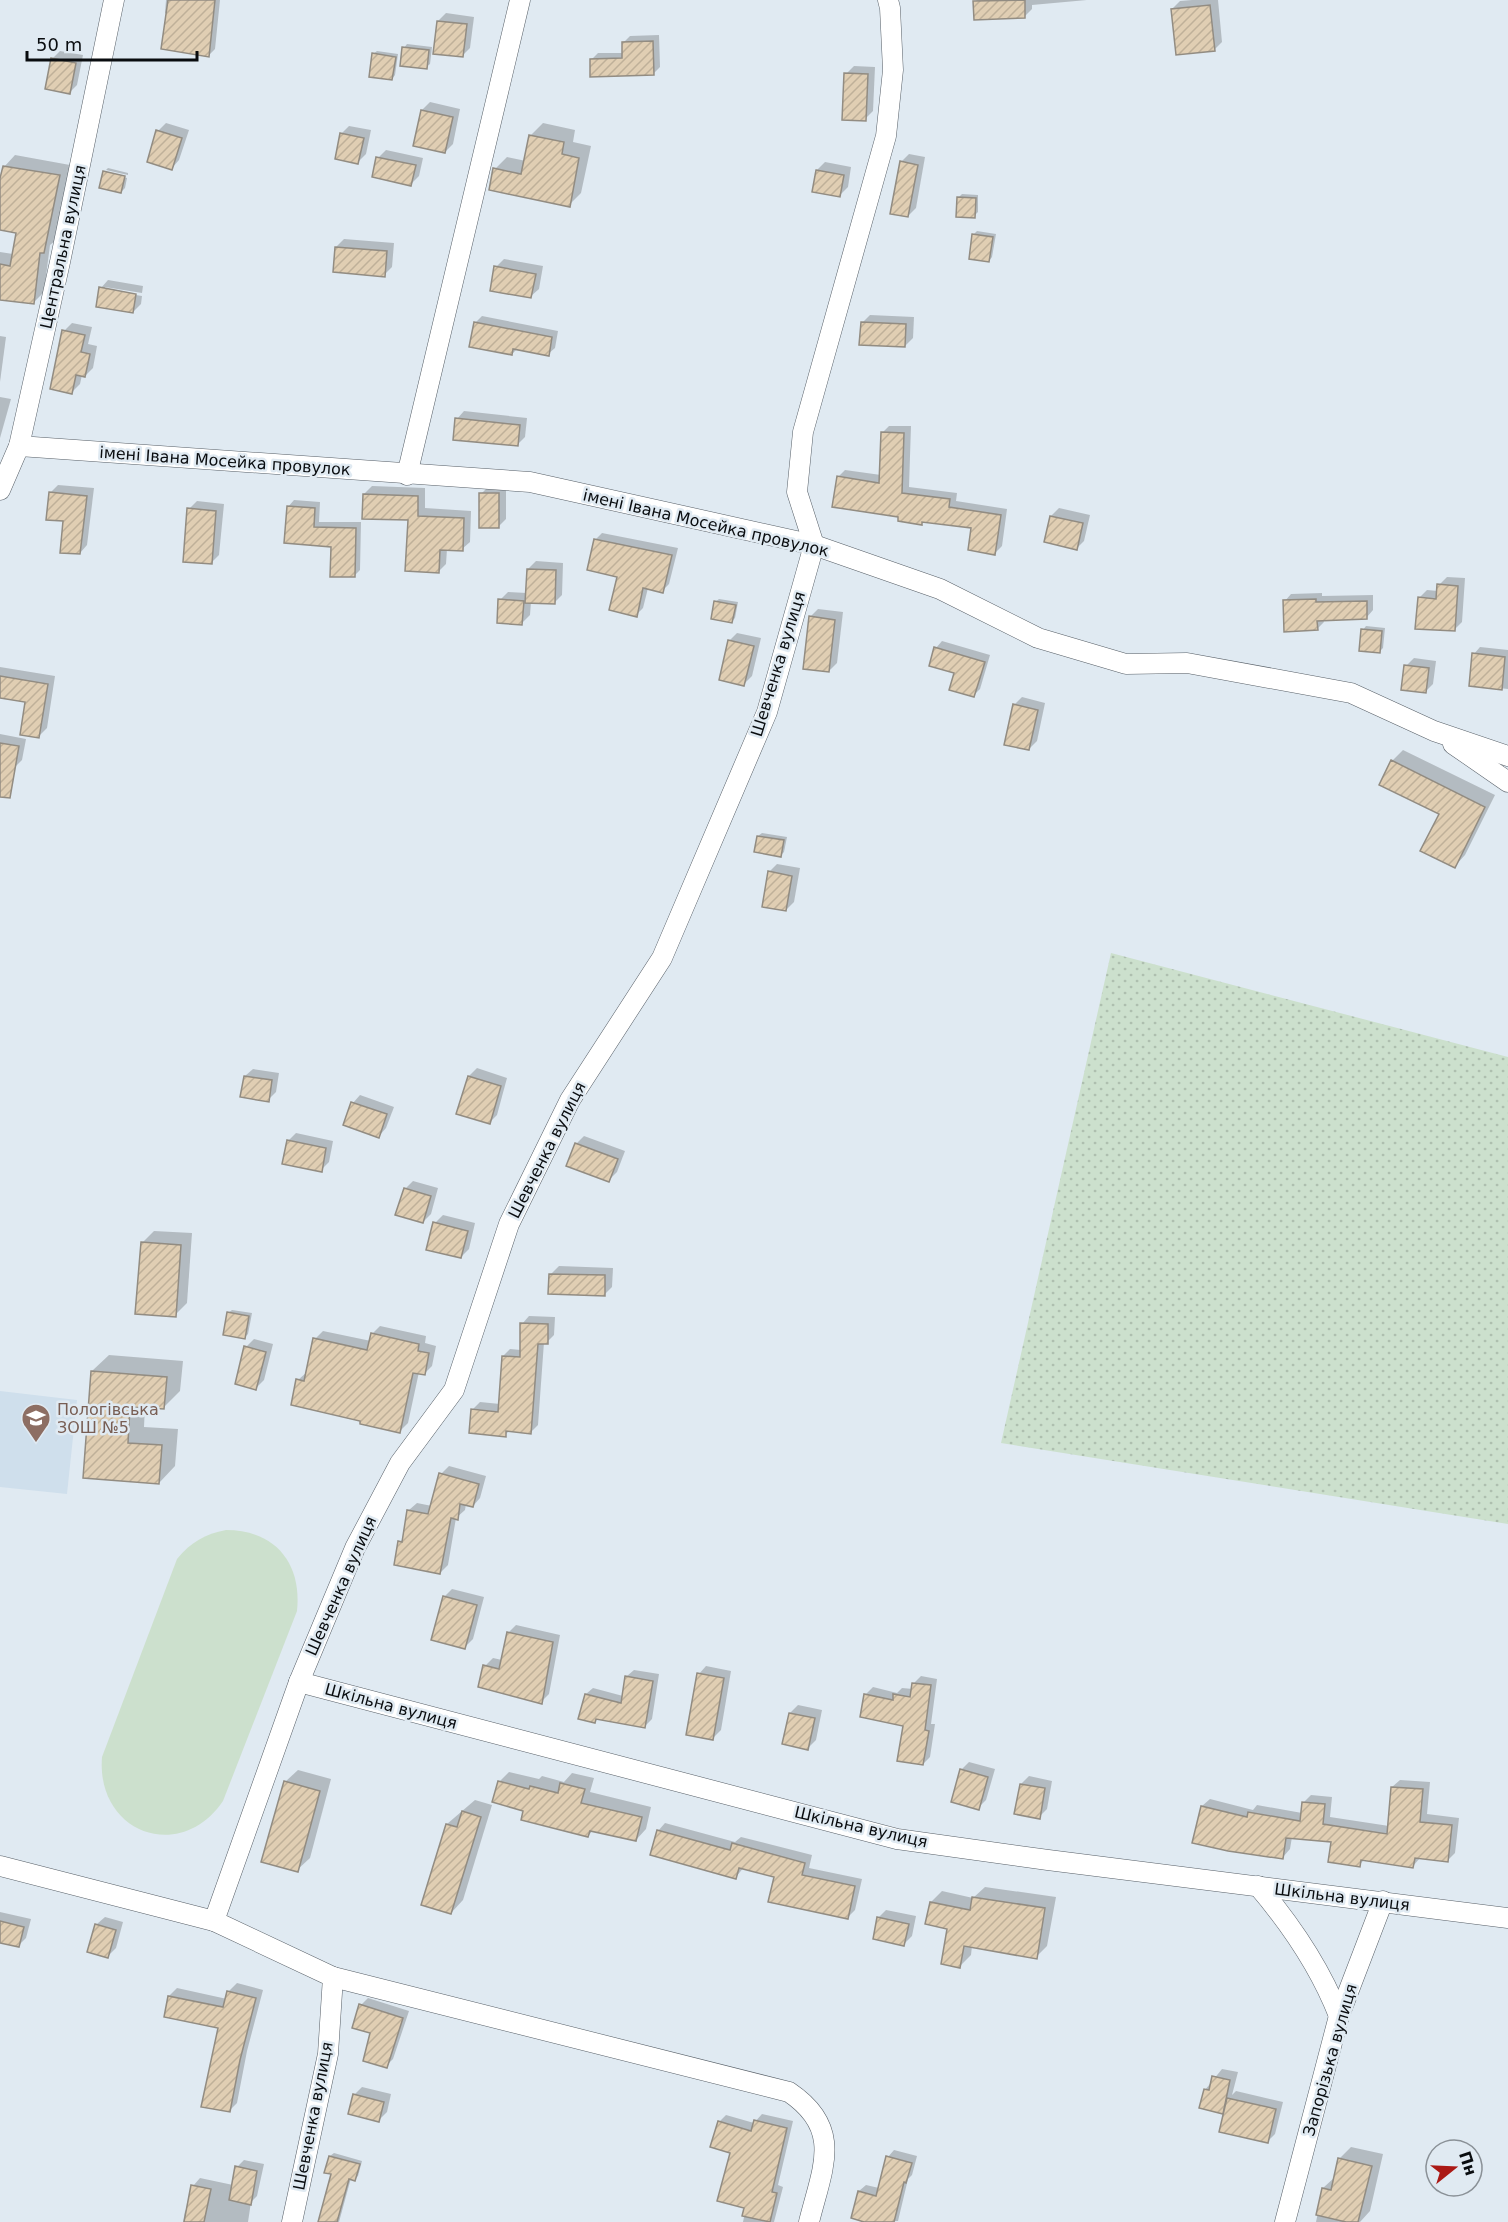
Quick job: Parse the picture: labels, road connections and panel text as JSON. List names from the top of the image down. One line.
{"streets":{"street":["Центральна вулиця","імені Івана Мосейка провулок","Шевченка вулиця","Шкільна вулиця","Запорізька вулиця"]},"crossings":[["Центральна вулиця","імені Івана Мосейка провулок"],["імені Івана Мосейка провулок","Шевченка вулиця"],["Шевченка вулиця","Шкільна вулиця"],["Шкільна вулиця","Запорізька вулиця"]],"places":{"school or university":["Пологівська ЗОШ №5"]},"scale_bar":"50 m","north":"right"}
